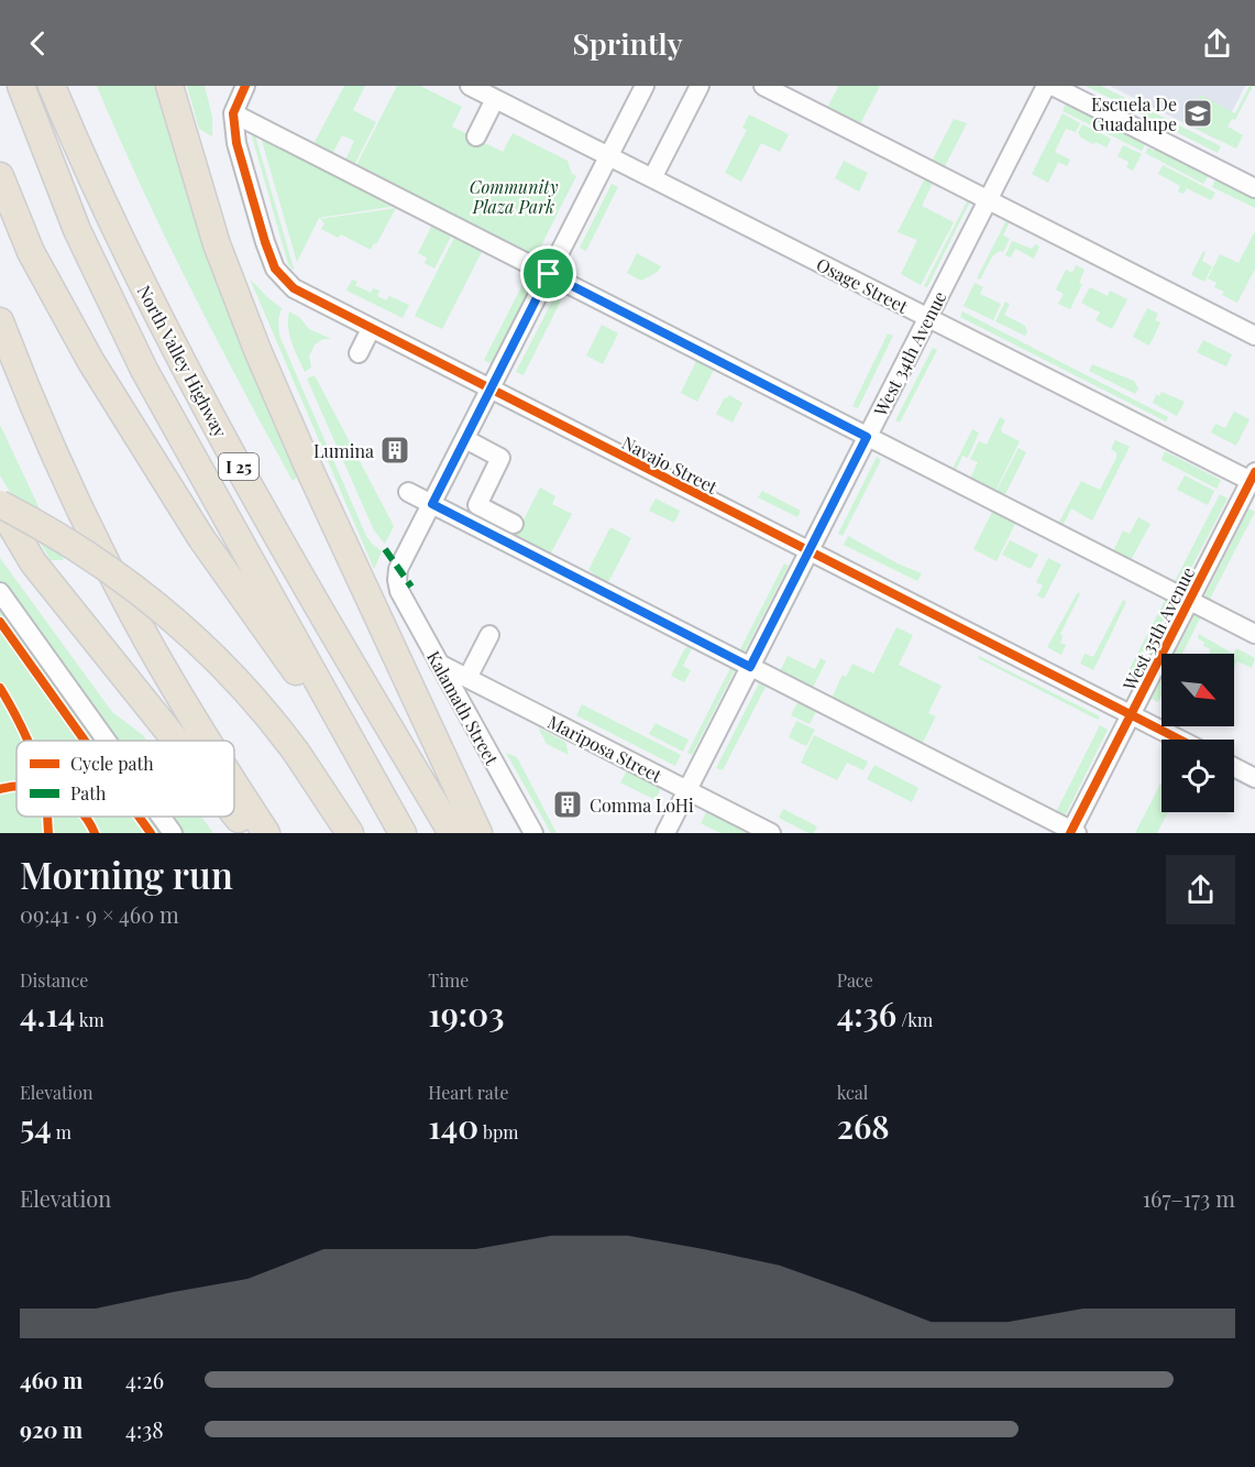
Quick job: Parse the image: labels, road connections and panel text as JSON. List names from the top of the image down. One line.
{"streets":{"highway":["North Valley Highway","I 25"],"street":["Osage Street","West 34th Avenue","Navajo Street","West 35th Avenue","Kalamath Street","Mariposa Street"]},"crossings":[["Osage Street","West 34th Avenue"],["Osage Street","West 35th Avenue"],["West 34th Avenue","Navajo Street"],["West 34th Avenue","Mariposa Street"],["Navajo Street","West 35th Avenue"],["Kalamath Street","Mariposa Street"]],"parks":["Community Plaza Park"],"places":{"school or university":["Escuela De Guadalupe"],"building":["Lumina","Comma LoHi"]},"legend":["Cycle path","Path"],"north":"bottom right","page":{"header":"Sprintly","heading":["Morning run","09:41 · 9 × 460 m"],"stats":[["Distance","4.14 km"],["Time","19:03"],["Pace","4:36 /km"],["Elevation","54 m"],["Heart rate","140 bpm"],["kcal","268"]],"chart":["Elevation","167–173 m"],"list":[{"name":"460 m","note":"4:26"},{"name":"920 m","note":"4:38"}]}}
